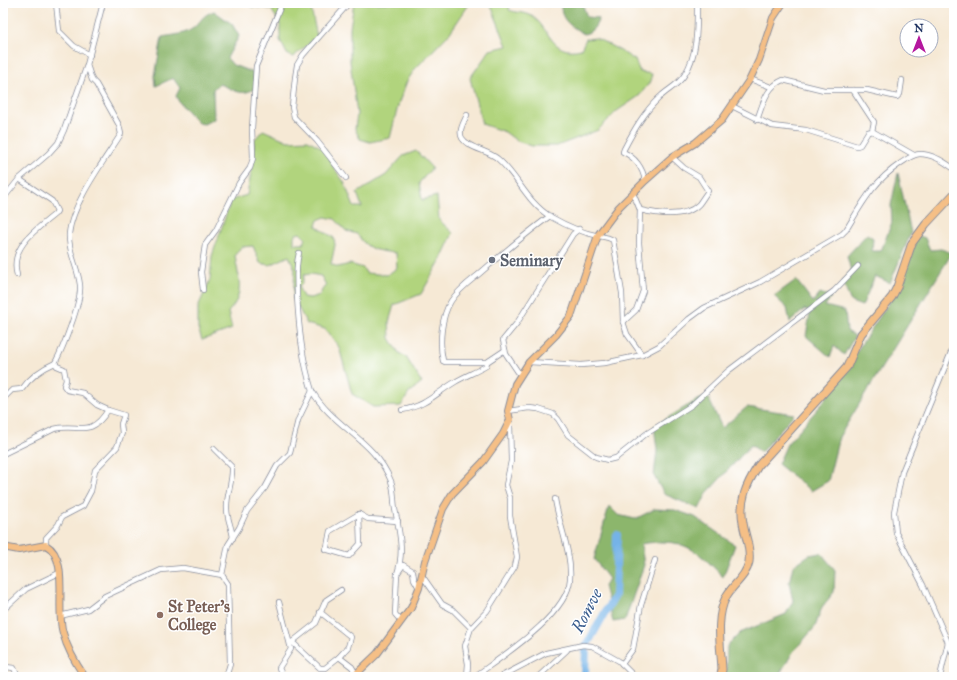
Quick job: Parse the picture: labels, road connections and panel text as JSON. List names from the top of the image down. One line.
{"water":["Romve"],"places":["Seminary","St Peter's College"],"north":"top"}
